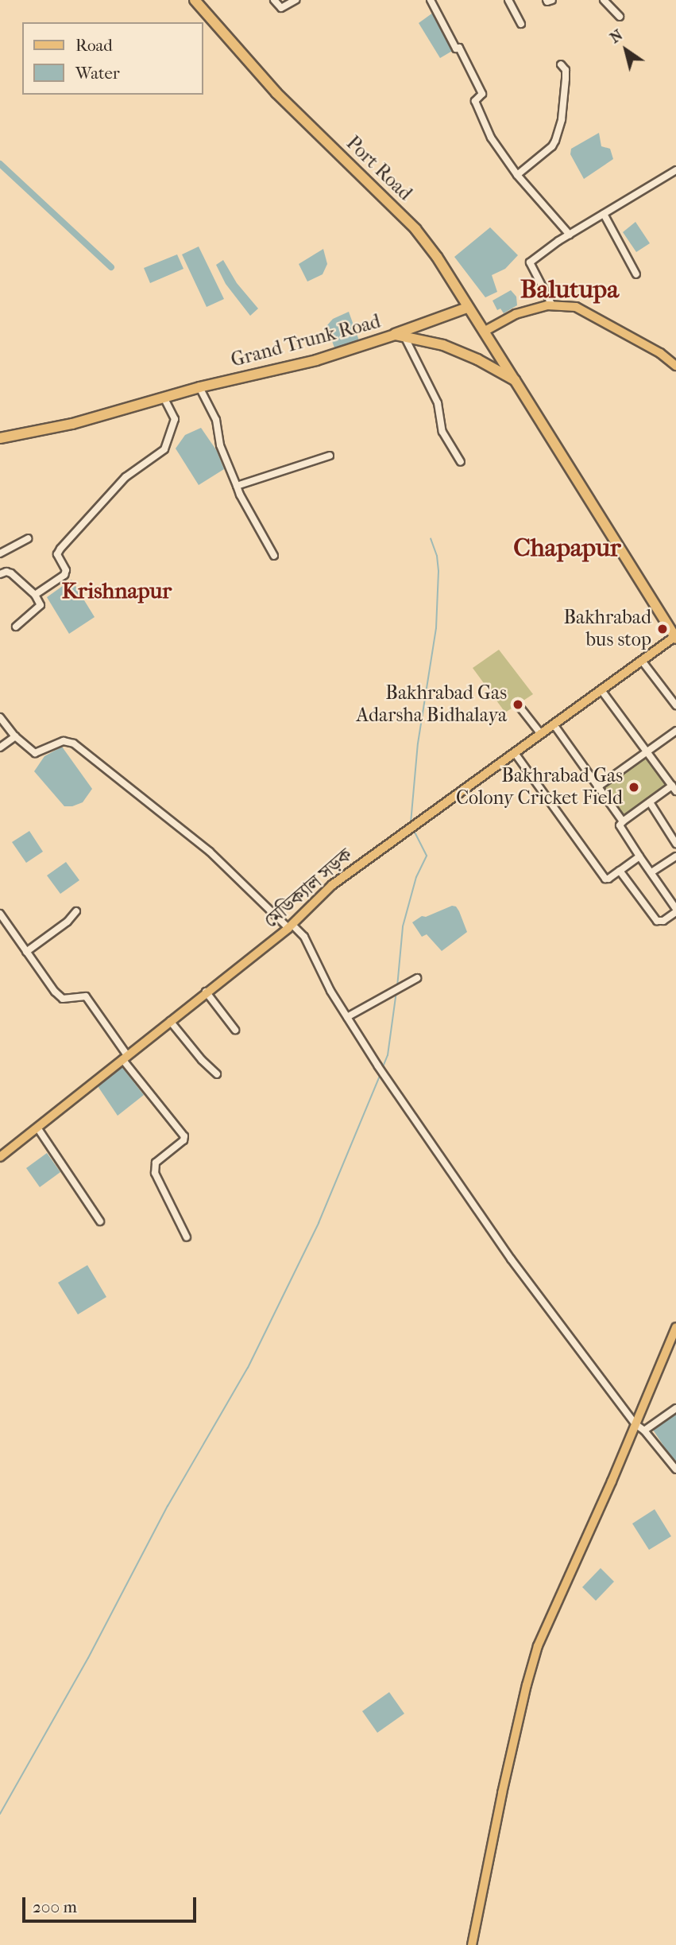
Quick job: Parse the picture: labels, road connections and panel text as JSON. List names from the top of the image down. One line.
{"streets":{"highway":["Port Road","Grand Trunk Road"],"main road":["মেডিক্যাল সড়ক"]},"crossings":[["Port Road","Grand Trunk Road"]],"districts":["Balutupa","Chapapur","Krishnapur"],"places":["Bakhrabad bus stop","Bakhrabad Gas Adarsha Bidhalaya","Bakhrabad Gas Colony Cricket Field"],"legend":["Road","Water"],"scale_bar":"200 m","north":"top left"}
